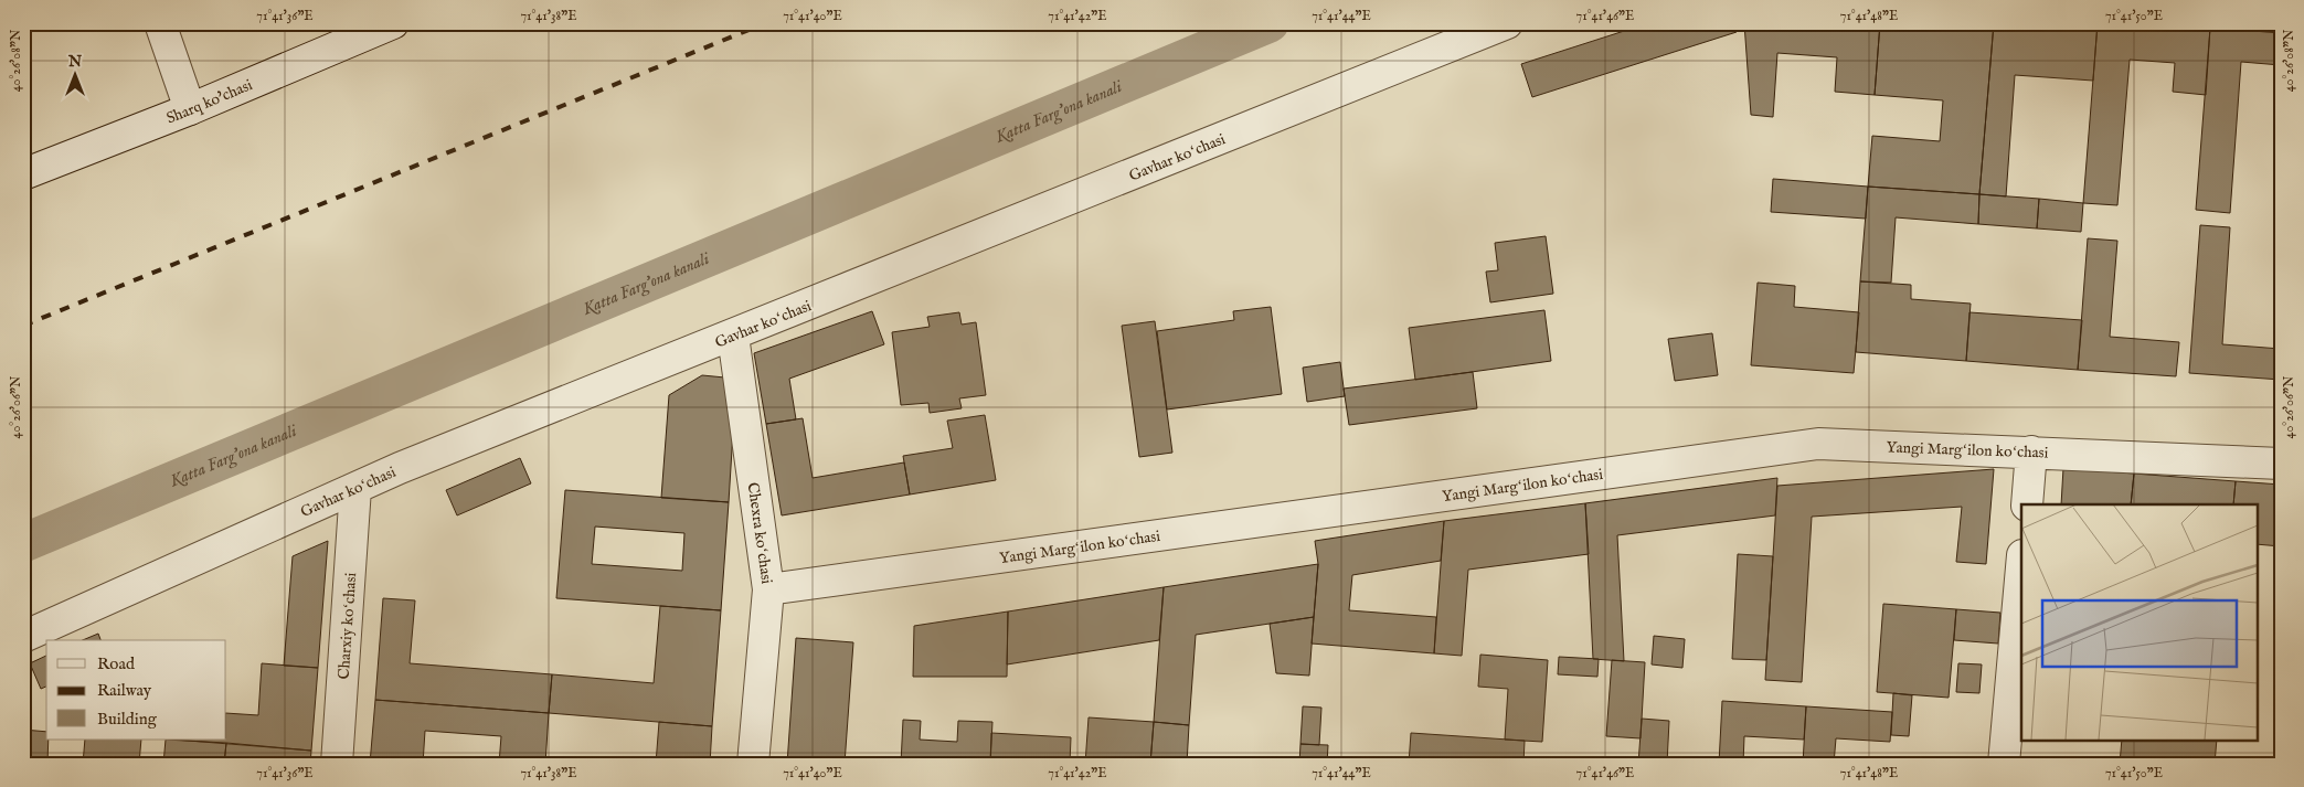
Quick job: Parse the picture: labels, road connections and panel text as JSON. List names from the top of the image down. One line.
{"streets":{"street":["Sharq ko'chasi","Gavhar koʻchasi","Yangi Margʻilon koʻchasi","Chexra koʻchasi","Charxiy koʻchasi"]},"crossings":[["Gavhar koʻchasi","Chexra koʻchasi"],["Gavhar koʻchasi","Charxiy koʻchasi"],["Yangi Margʻilon koʻchasi","Chexra koʻchasi"]],"water":["Katta Farg'ona kanali"],"legend":["Road","Railway","Building"],"north":"top","coordinates":["71°41'36\"E","71°41'38\"E","71°41'40\"E","71°41'42\"E","71°41'44\"E","71°41'46\"E","71°41'48\"E","71°41'50\"E","40°26'08\"N","40°26'06\"N"]}
